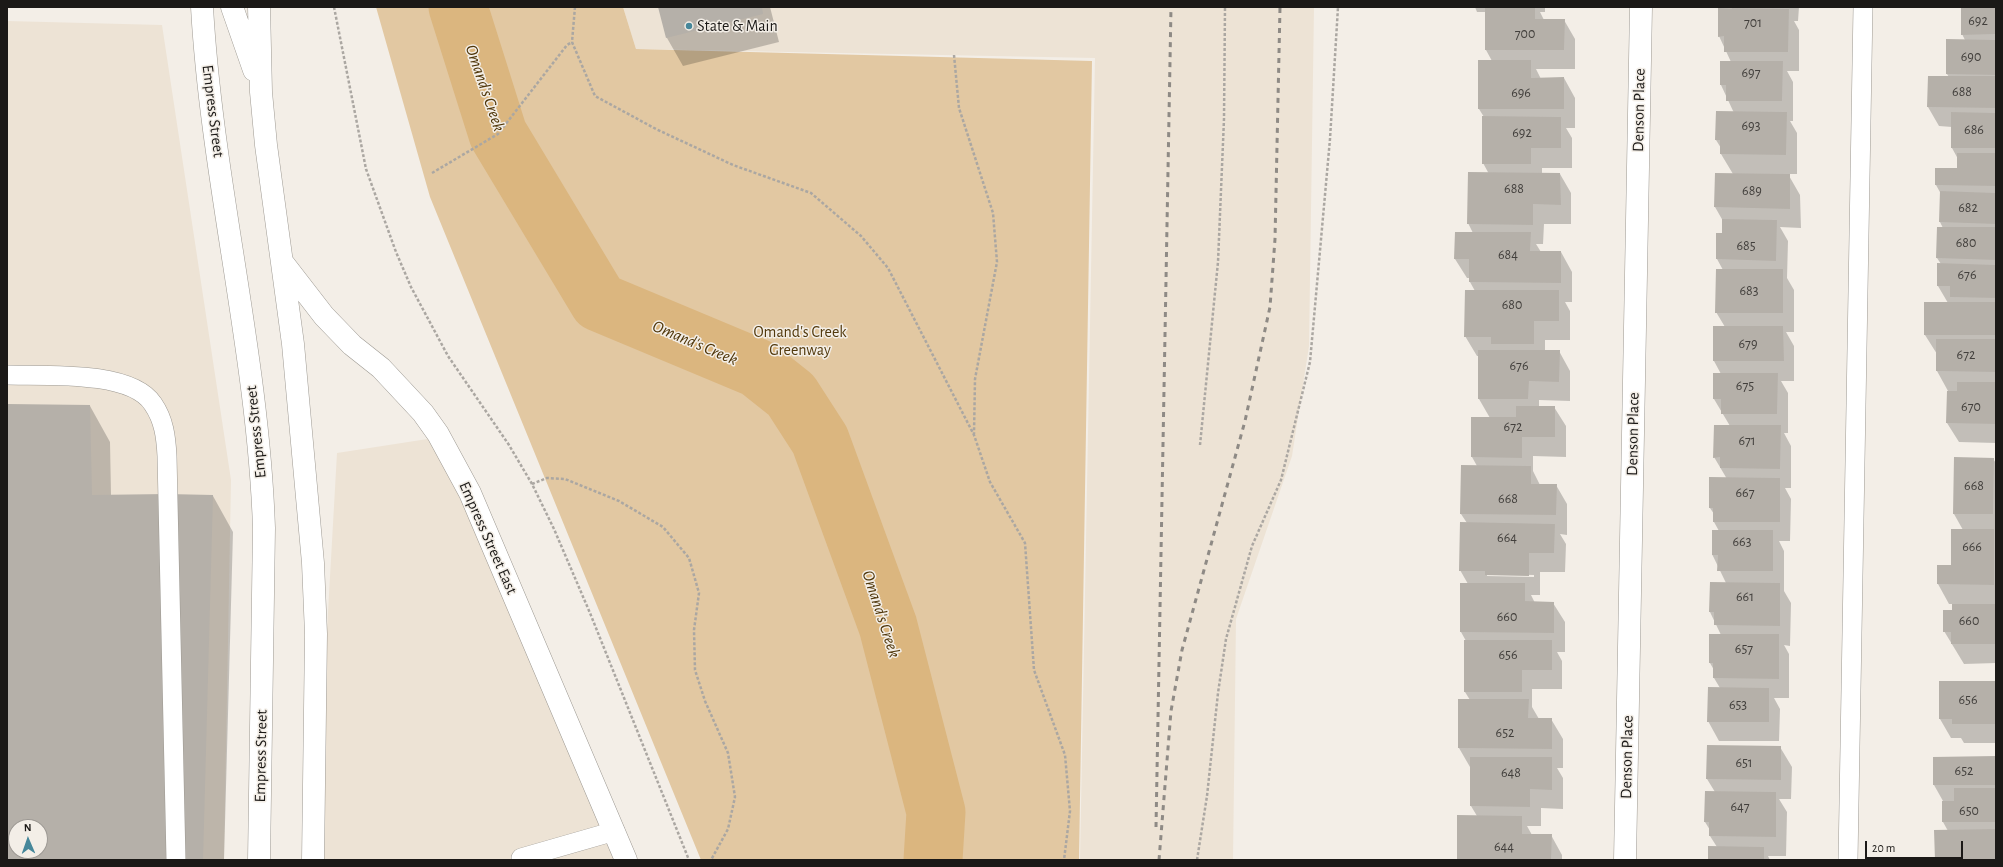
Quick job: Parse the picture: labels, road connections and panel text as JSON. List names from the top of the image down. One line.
{"streets":{"main road":["Denson Place","Empress Street","Empress Street East"]},"water":["Omand's Creek"],"parks":["Omand's Creek Greenway"],"places":["State & Main"],"house_numbers":["692","701","700","690","697","688","696","693","686","692","688","689","682","680","685","684","676","683","680","679","672","676","675","670","672","671","668","667","668","664","663","666","661","660","660","657","656","656","653","652","651","652","648","647","650","644"],"scale_bar":"20 m","north":"top"}
